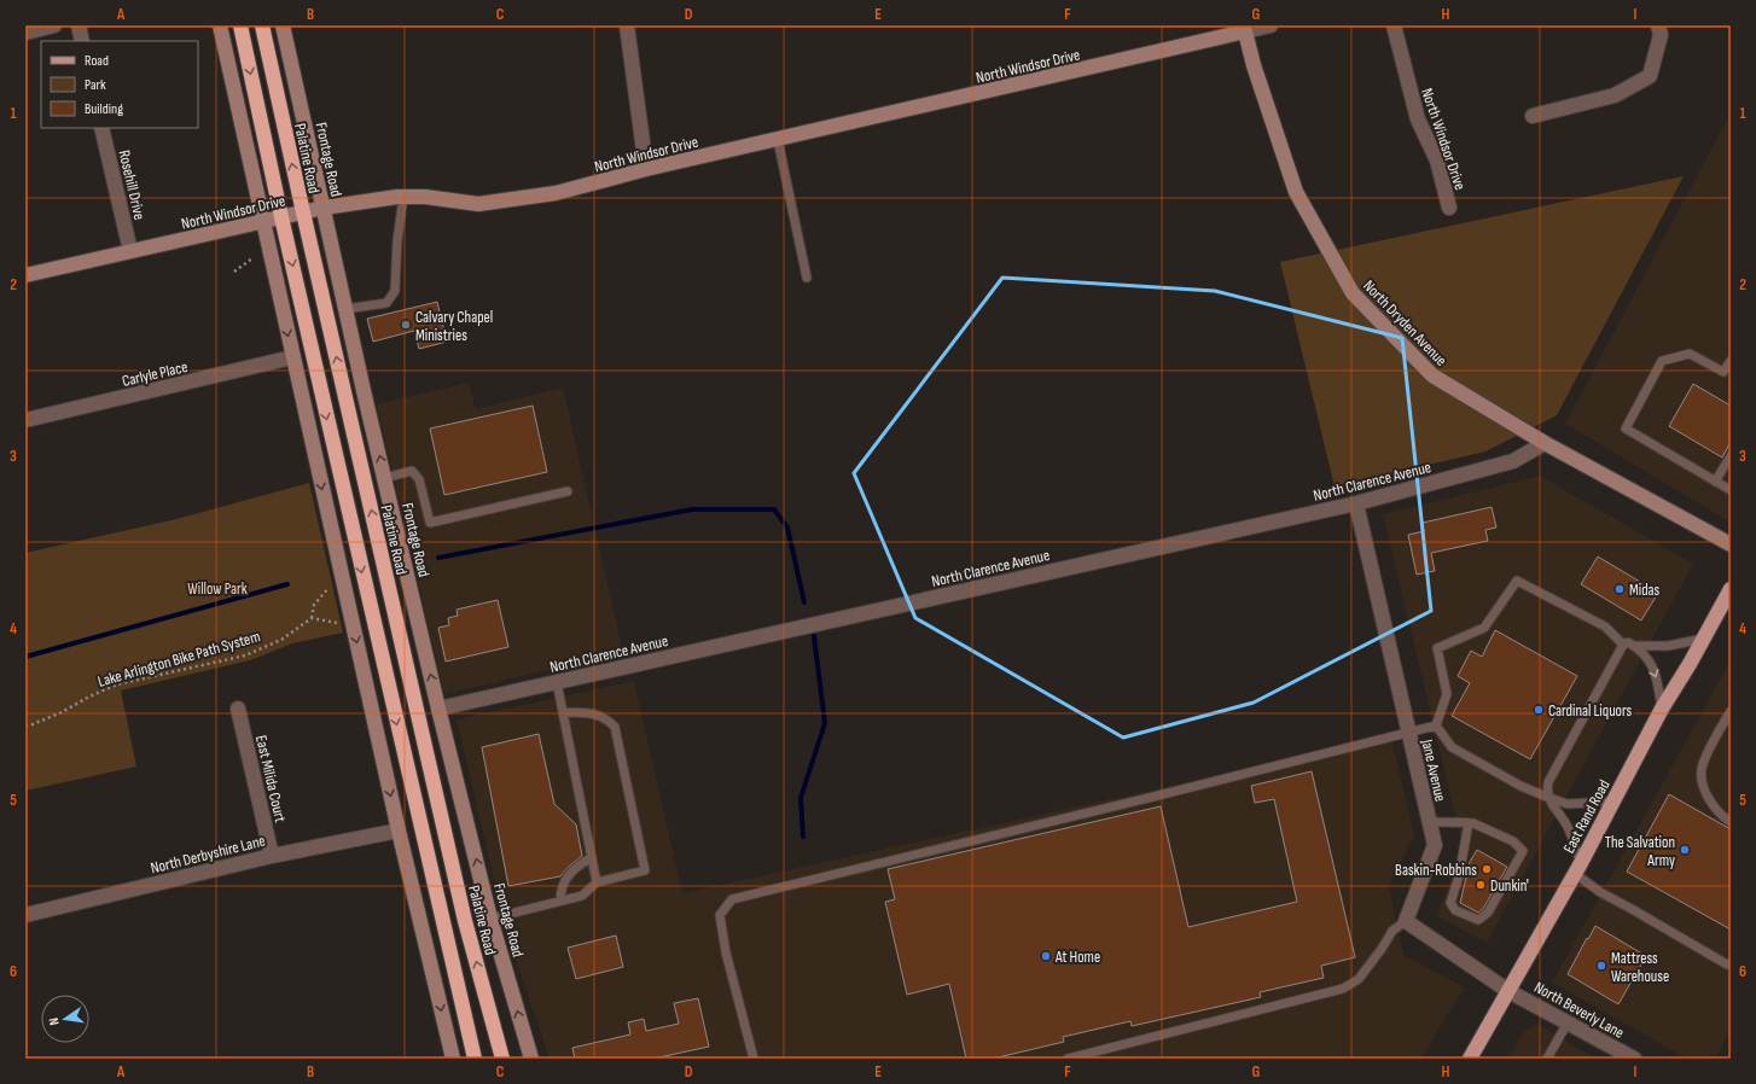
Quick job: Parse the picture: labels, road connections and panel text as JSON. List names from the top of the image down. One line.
{"streets":{"highway":["Palatine Road"],"main road":["East Rand Road"],"street":["North Windsor Drive","Frontage Road","Rosehill Drive","North Dryden Avenue","Carlyle Place","North Clarence Avenue","Jane Avenue","East Milida Court","North Derbyshire Lane","North Beverly Lane"],"path":["Lake Arlington Bike Path System"]},"crossings":[["North Windsor Drive","Palatine Road"],["North Windsor Drive","Frontage Road"],["North Windsor Drive","Rosehill Drive"],["North Windsor Drive","North Dryden Avenue"],["Frontage Road","North Clarence Avenue"],["North Dryden Avenue","North Clarence Avenue"],["North Clarence Avenue","Jane Avenue"],["East Milida Court","North Derbyshire Lane"],["East Rand Road","North Beverly Lane"]],"parks":["Willow Park"],"places":["Calvary Chapel Ministries","Midas","Cardinal Liquors","The Salvation Army","Baskin-Robbins","Dunkin'","At Home","Mattress Warehouse"],"legend":["Road","Park","Building"],"north":"left","grid":{"columns":["A","B","C","D","E","F","G","H","I"],"rows":["1","2","3","4","5","6"]}}
